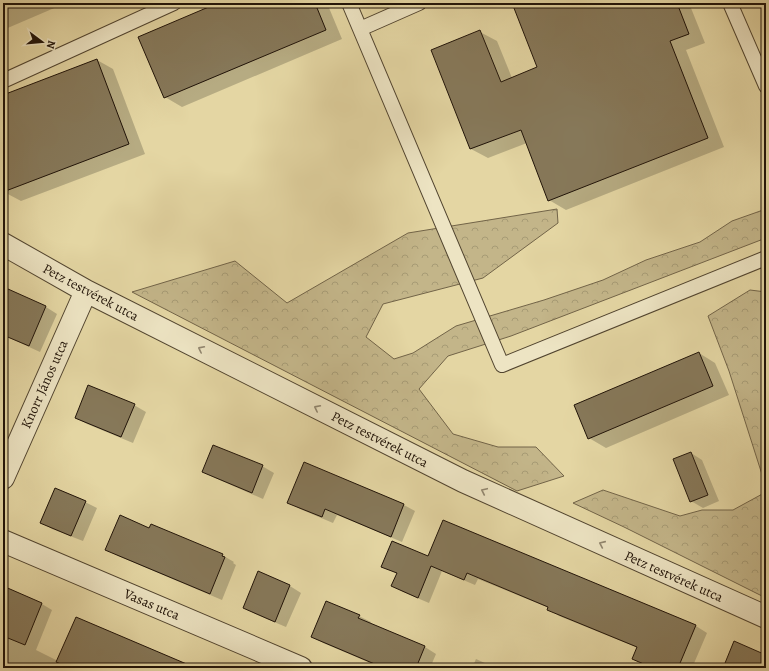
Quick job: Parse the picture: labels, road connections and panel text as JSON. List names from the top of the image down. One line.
{"streets":{"street":["Petz testvérek utca","Knorr János utca","Vasas utca"]},"crossings":[["Petz testvérek utca","Knorr János utca"]],"one_way":["Petz testvérek utca"],"north":"right"}
